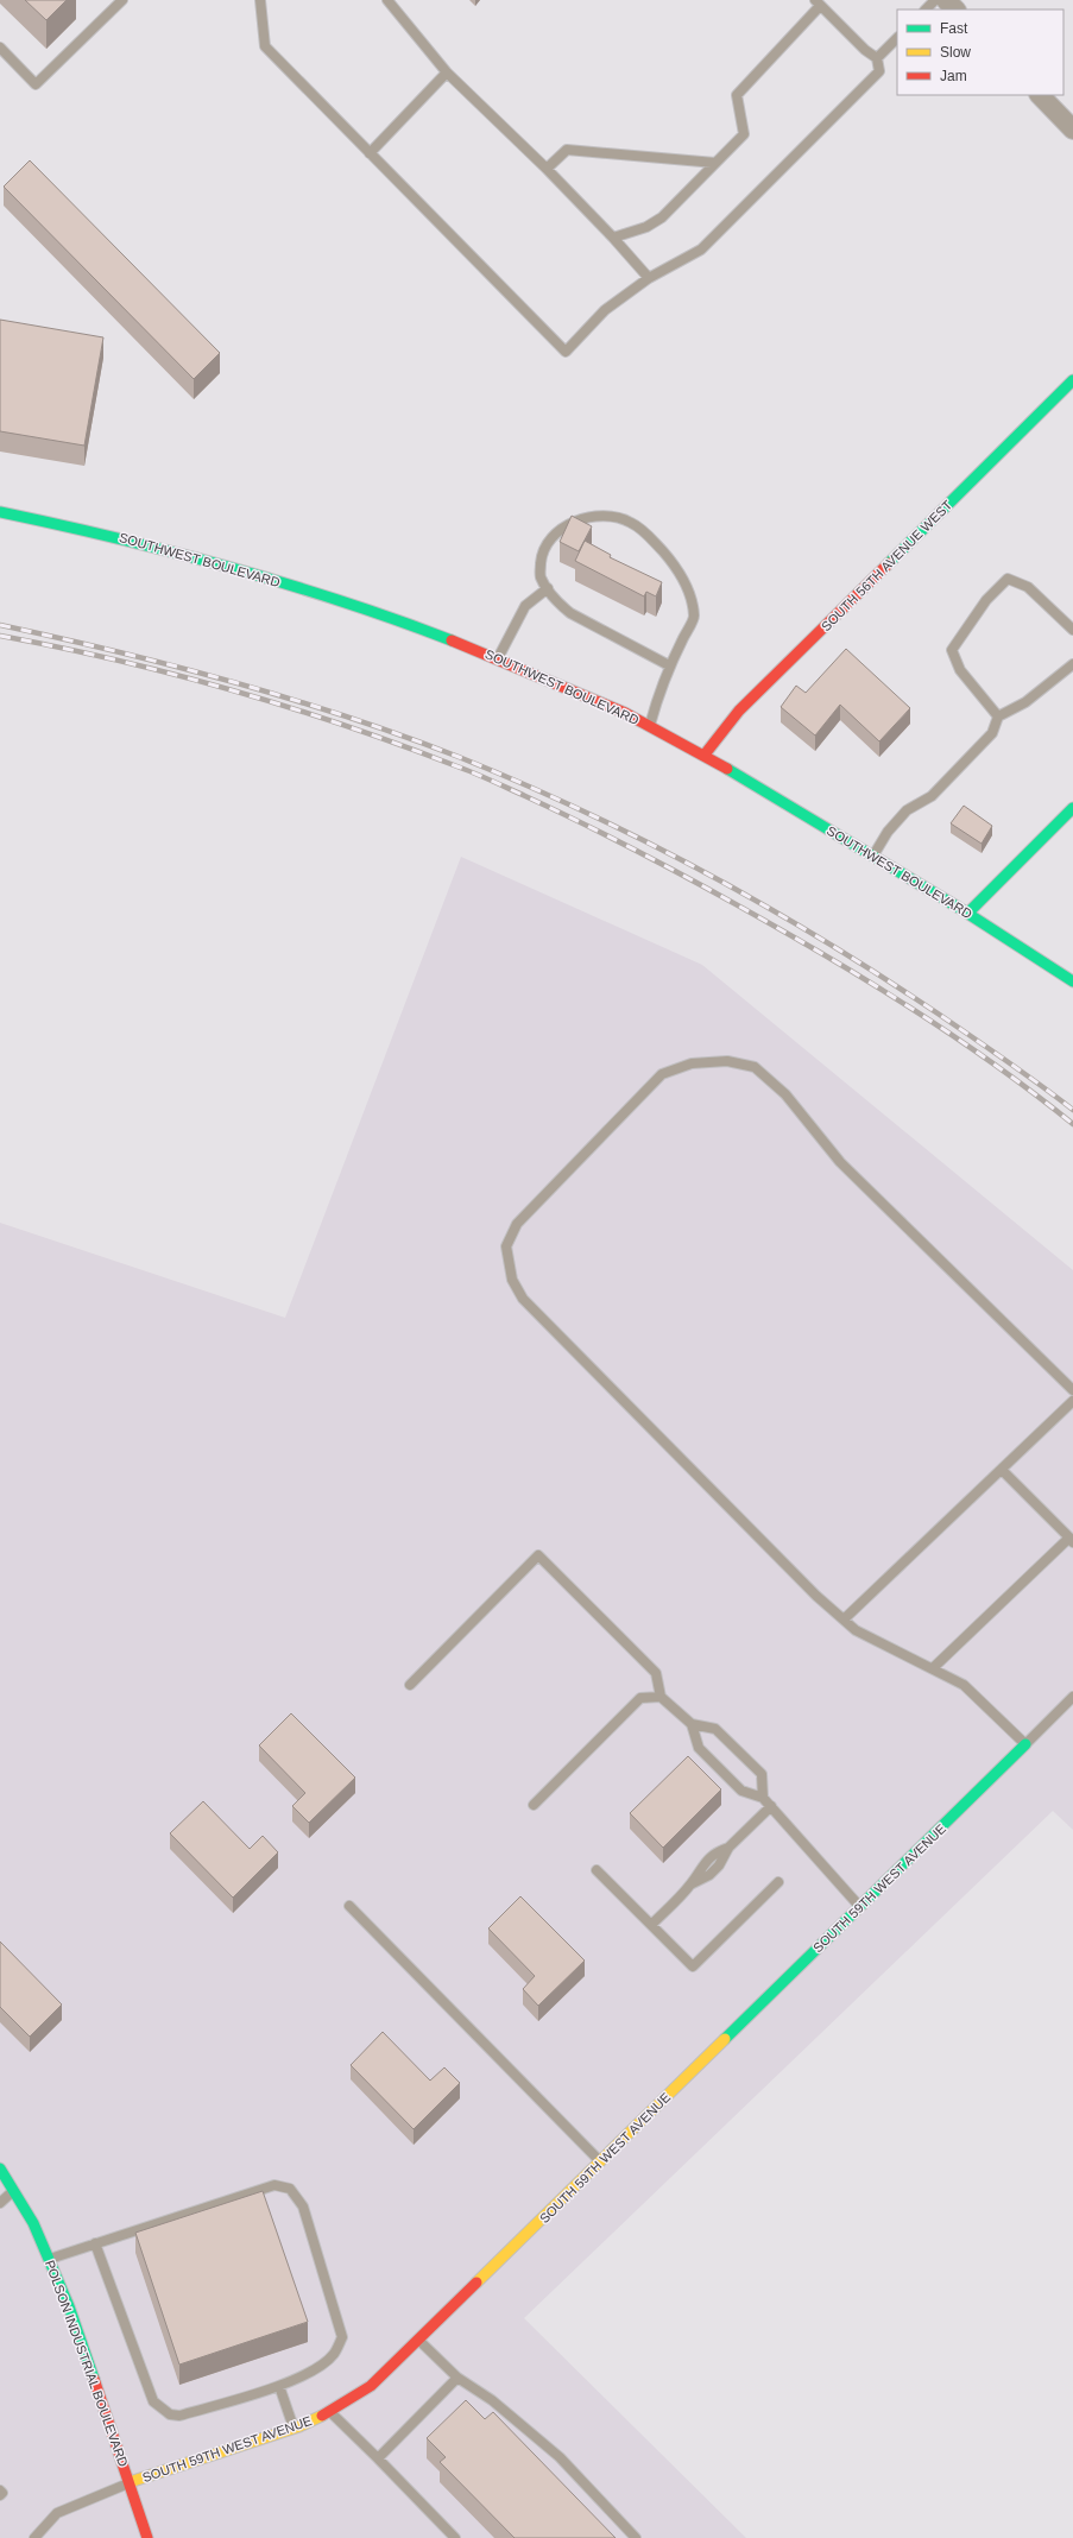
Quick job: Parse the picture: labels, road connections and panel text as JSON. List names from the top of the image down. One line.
{"streets":{"street":["SOUTHWEST BOULEVARD","SOUTH 56TH AVENUE WEST","SOUTH 59TH WEST AVENUE","POLSON INDUSTRIAL BOULEVARD"]},"crossings":[["SOUTHWEST BOULEVARD","SOUTH 56TH AVENUE WEST"],["SOUTH 59TH WEST AVENUE","POLSON INDUSTRIAL BOULEVARD"]],"legend":["Fast","Slow","Jam"]}
